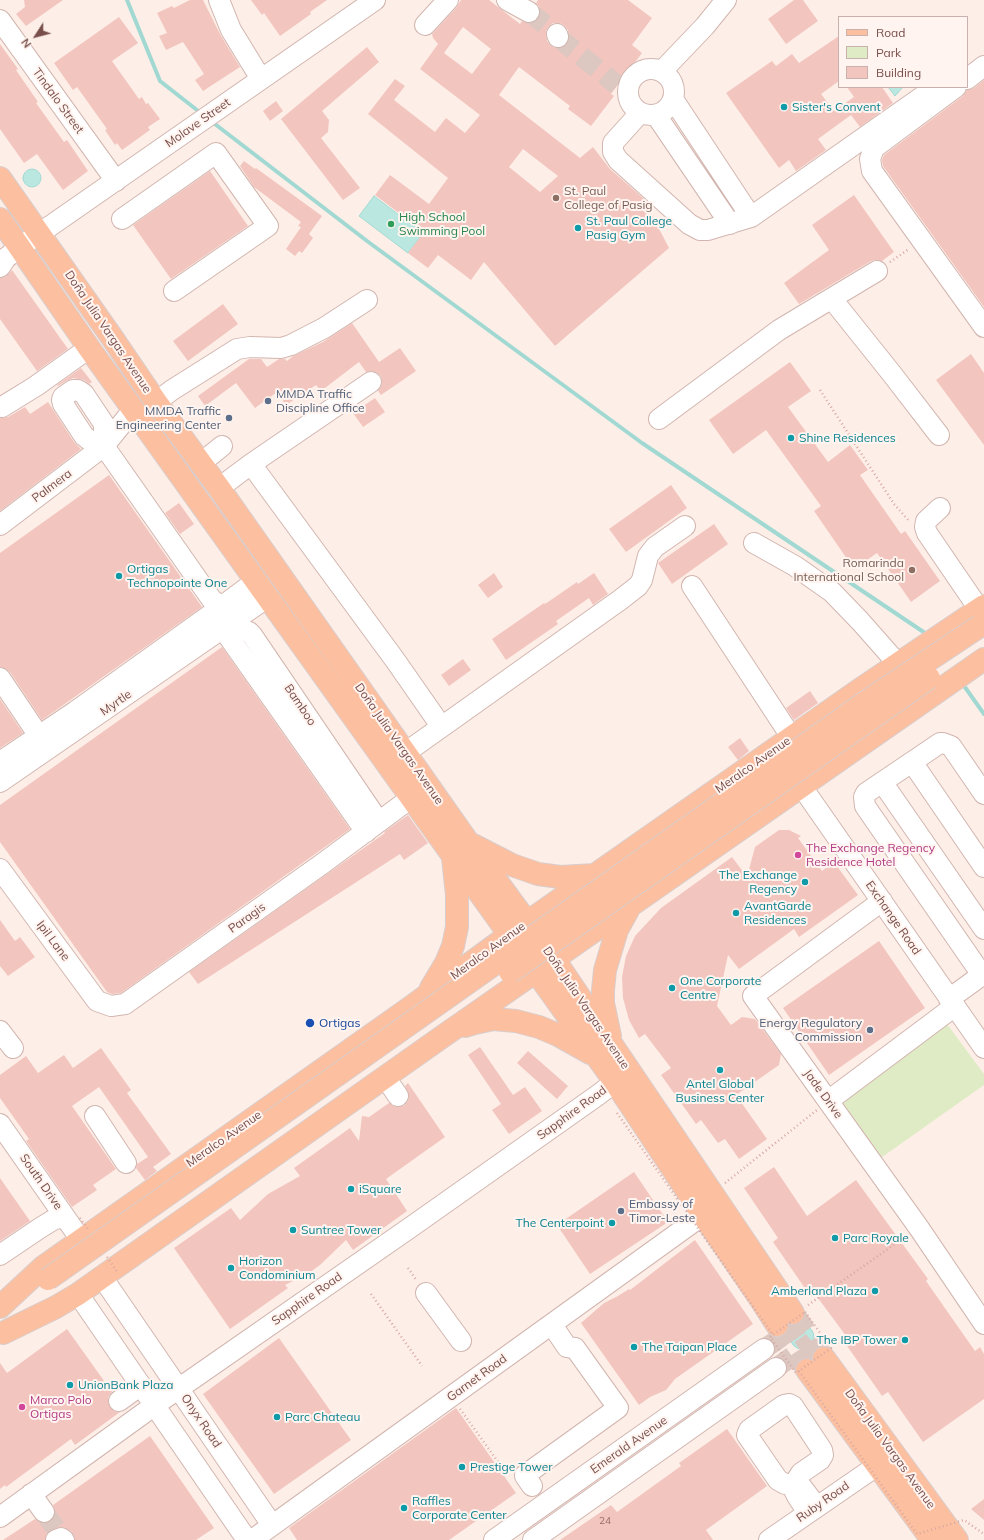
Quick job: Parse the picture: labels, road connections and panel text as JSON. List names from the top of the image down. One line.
{"streets":{"main road":["Doña Julia Vargas Avenue","Meralco Avenue"],"street":["Tindalo Street","Molave Street","Palmera","Myrtle","Bamboo","Paragis","Exchange Road","Ipil Lane","Jade Drive","Sapphire Road","South Drive","Garnet Road","Onyx Road","Emerald Avenue","Ruby Road"]},"crossings":[["Tindalo Street","Molave Street"],["Molave Street","Doña Julia Vargas Avenue"],["Doña Julia Vargas Avenue","Palmera"],["Doña Julia Vargas Avenue","Meralco Avenue"],["Doña Julia Vargas Avenue","Paragis"],["Doña Julia Vargas Avenue","Sapphire Road"],["Doña Julia Vargas Avenue","Garnet Road"],["Doña Julia Vargas Avenue","Emerald Avenue"],["Doña Julia Vargas Avenue","Ruby Road"],["Palmera","Bamboo"],["Myrtle","Bamboo"],["Bamboo","Paragis"],["Meralco Avenue","South Drive"],["Paragis","Ipil Lane"],["Exchange Road","Jade Drive"],["Sapphire Road","Onyx Road"],["Garnet Road","Onyx Road"]],"places":["Sister's Convent","St. Paul College of Pasig","High School Swimming Pool","St. Paul College Pasig Gym","MMDA Traffic Discipline Office","MMDA Traffic Engineering Center","Shine Residences","Romarinda International School","Ortigas Technopointe One","The Exchange Regency Residence Hotel","The Exchange Regency","AvantGarde Residences","One Corporate Centre","Ortigas","Energy Regulatory Commission","Antel Global Business Center","iSquare","Embassy of Timor-Leste","The Centerpoint","Suntree Tower","Parc Royale","Horizon Condominium","Amberland Plaza","The IBP Tower","The Taipan Place","UnionBank Plaza","Marco Polo Ortigas","Parc Chateau","Prestige Tower","Raffles Corporate Center"],"house_numbers":["24"],"legend":["Road","Park","Building"],"north":"bottom left"}
